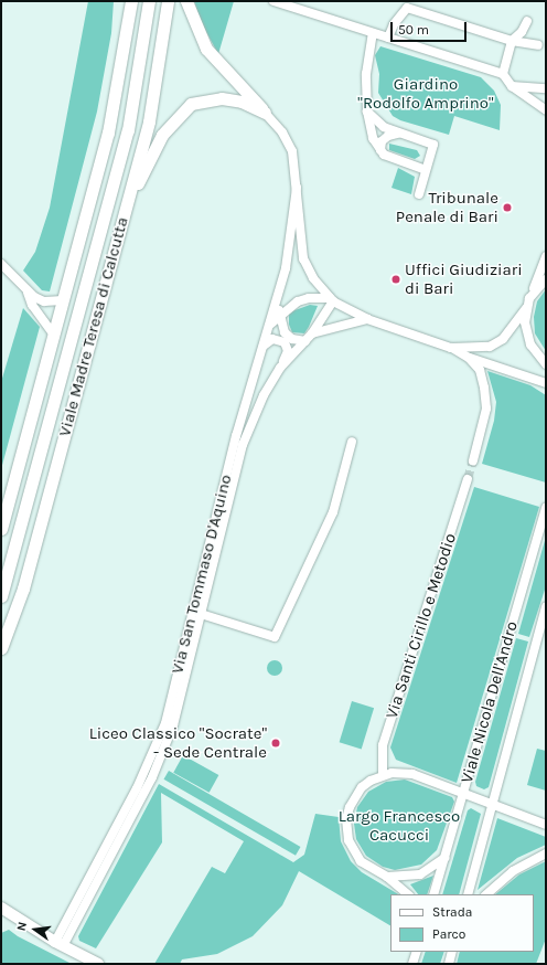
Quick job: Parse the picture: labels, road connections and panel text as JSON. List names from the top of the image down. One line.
{"streets":{"main road":["Viale Madre Teresa di Calcutta"],"street":["Via San Tommaso D'Aquino","Via Santi Cirillo e Metodio","Viale Nicola Dell'Andro"]},"crossings":[["Via Santi Cirillo e Metodio","Viale Nicola Dell'Andro"]],"parks":["Giardino \"Rodolfo Amprino\"","Largo Francesco Cacucci"],"places":["Tribunale Penale di Bari","Uffici Giudiziari di Bari","Liceo Classico \"Socrate\" - Sede Centrale"],"legend":["Strada","Parco"],"scale_bar":"50 m","north":"left"}
